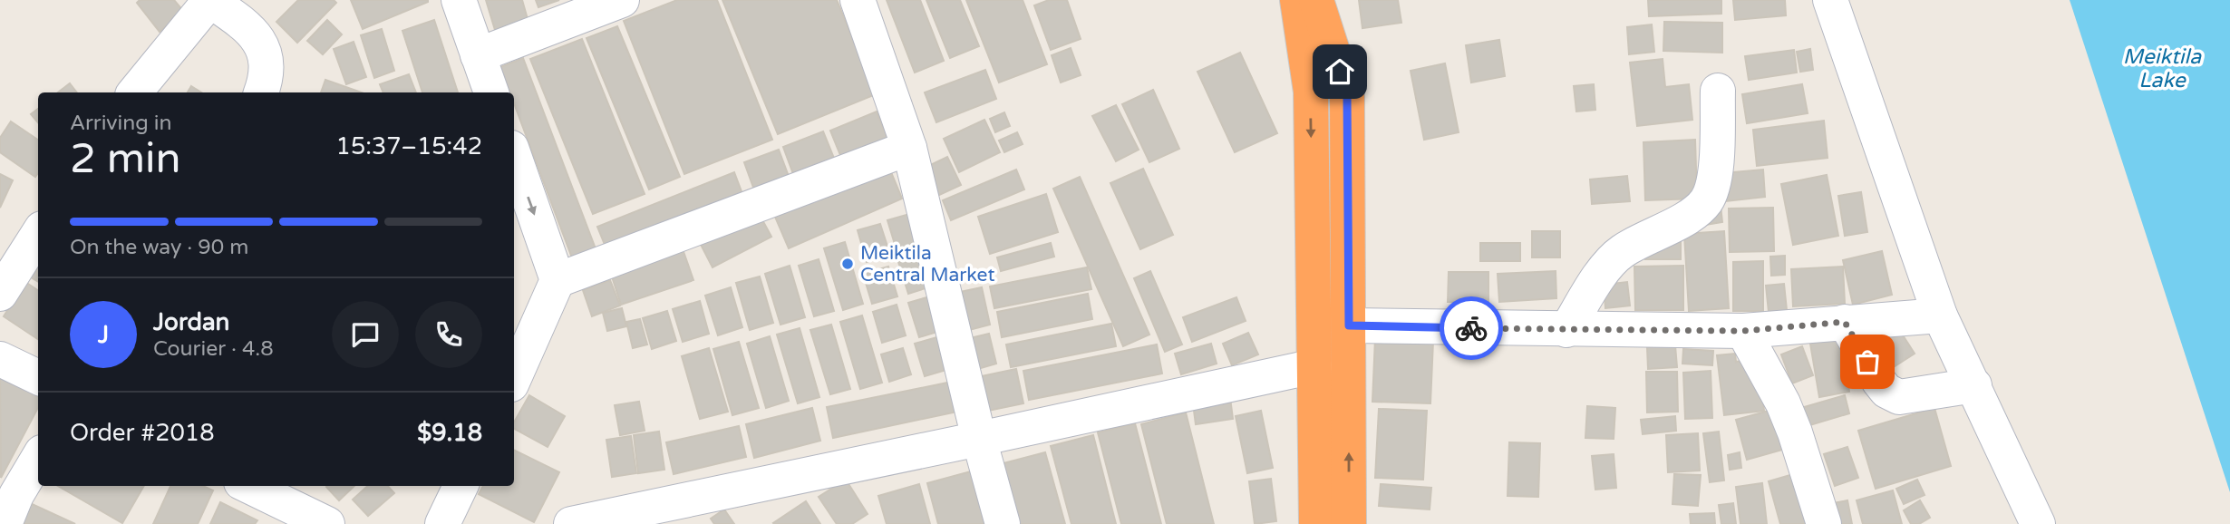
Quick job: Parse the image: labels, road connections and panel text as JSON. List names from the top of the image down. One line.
{"water":["Meiktila Lake"],"places":["Meiktila Central Market"],"page":{"heading":["2 min","Arriving in","15:37–15:42"],"panel":["Jordan","Courier · 4.8","Order #2018","$9.18"],"bar":"On the way · 90 m","round":"J"}}
